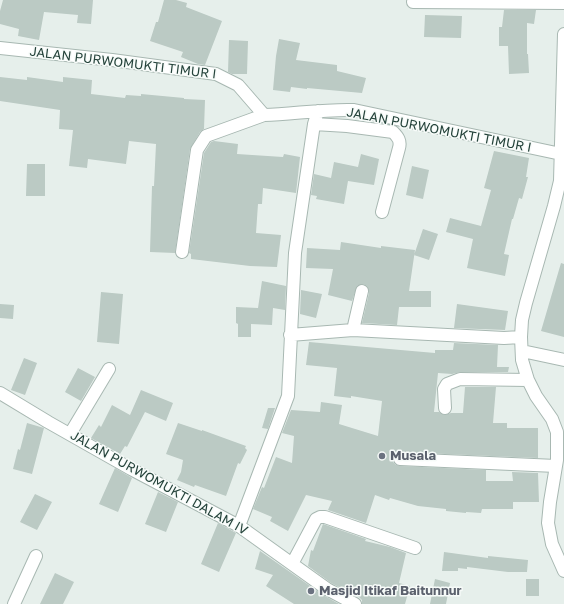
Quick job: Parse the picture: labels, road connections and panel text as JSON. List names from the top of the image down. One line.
{"streets":{"street":["JALAN PURWOMUKTI TIMUR I","JALAN PURWOMUKTI DALAM IV"]},"places":["Musala","Masjid Itikaf Baitunnur"]}
